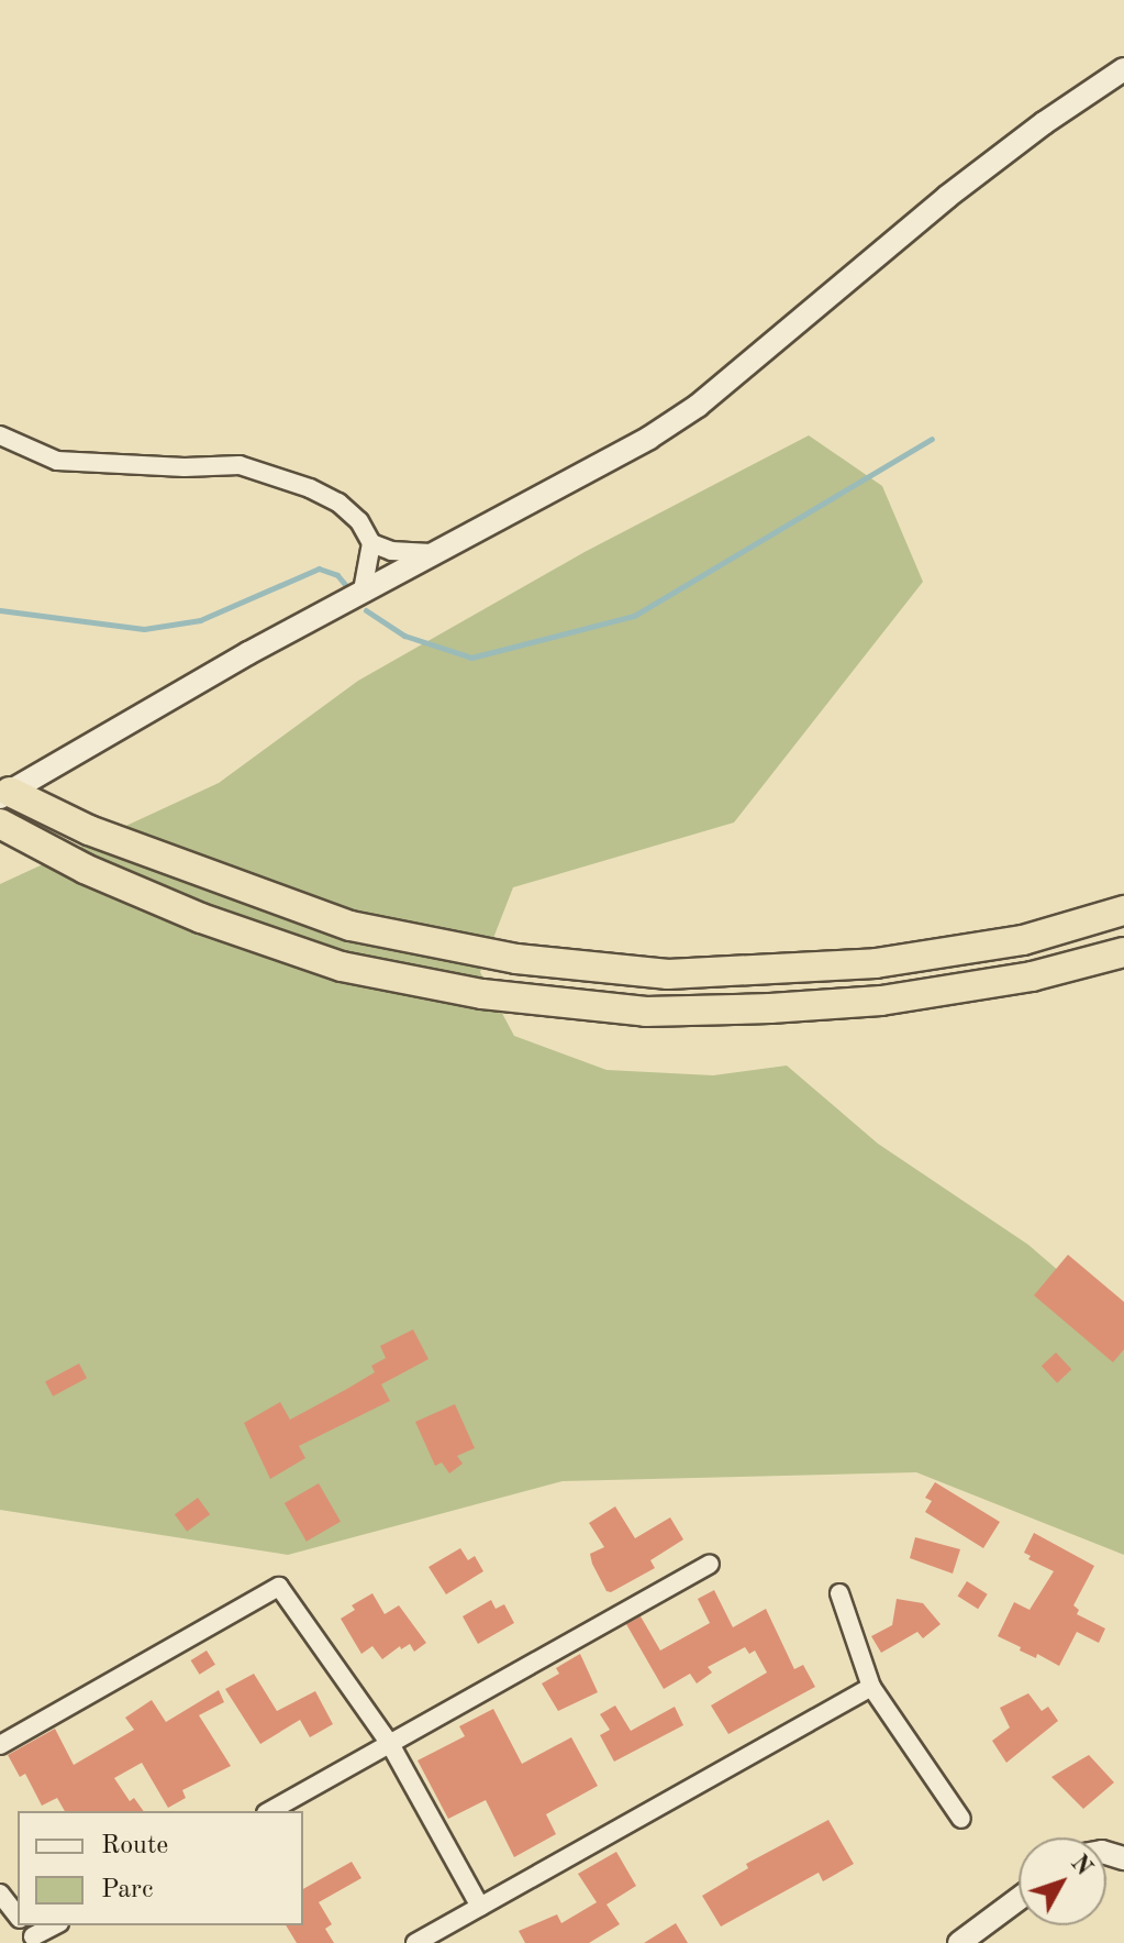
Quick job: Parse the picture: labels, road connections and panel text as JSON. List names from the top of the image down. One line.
{"legend":["Route","Parc"],"north":"top right"}
